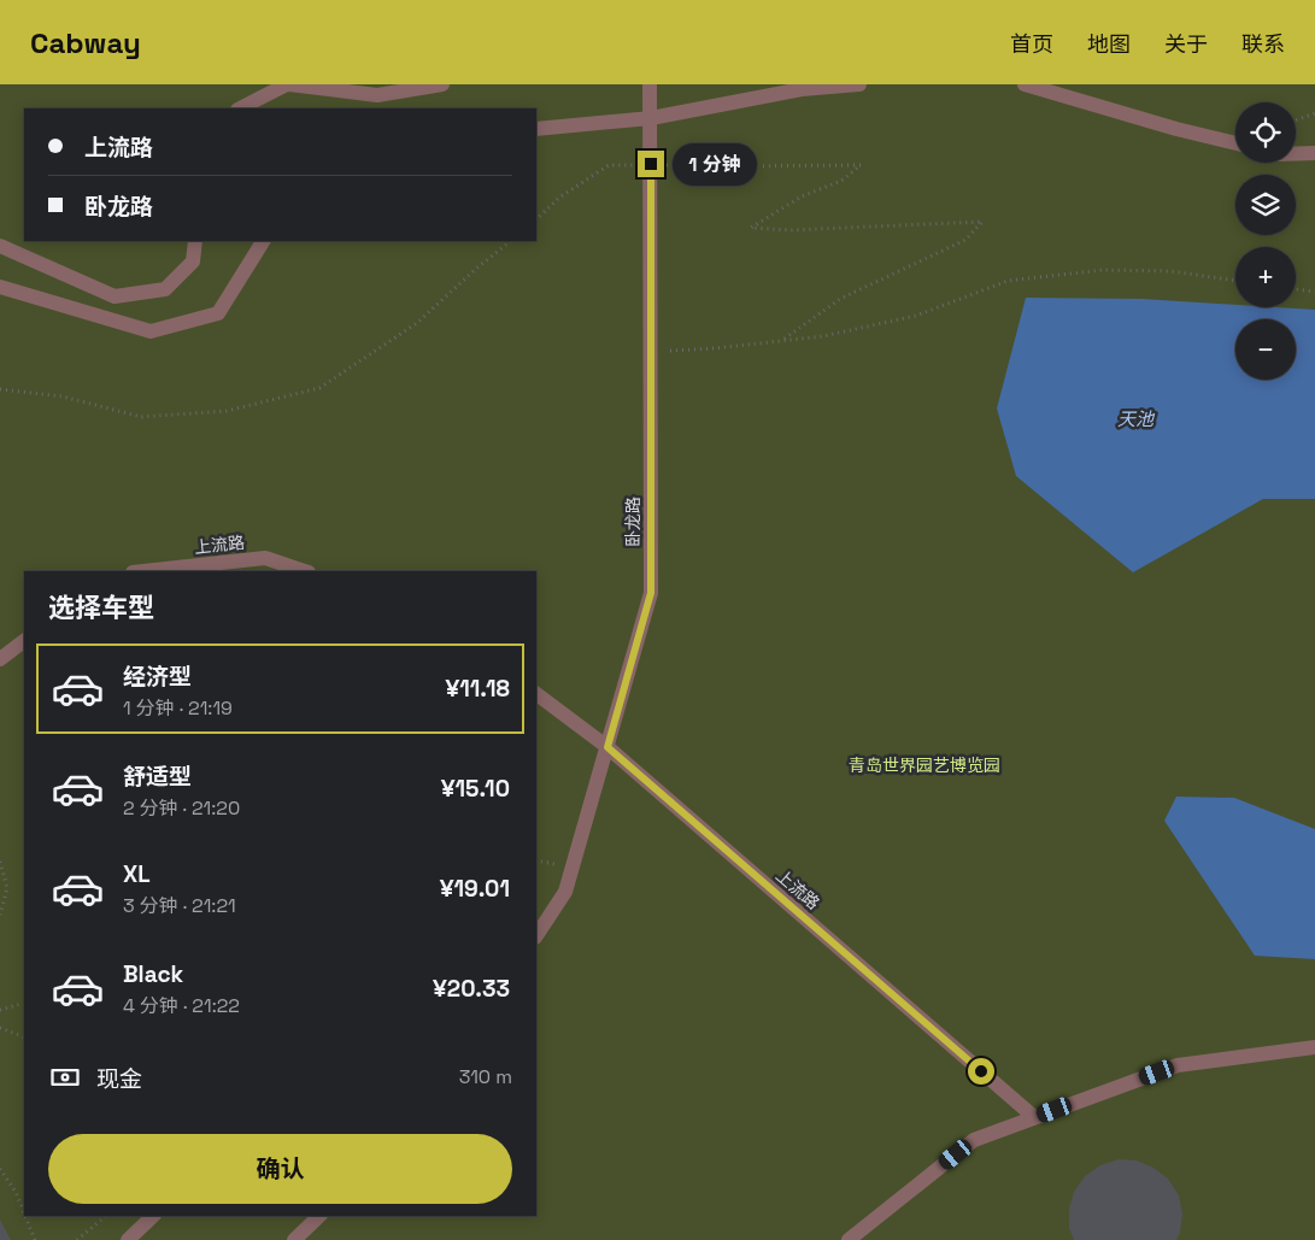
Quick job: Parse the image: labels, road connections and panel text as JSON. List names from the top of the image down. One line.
{"streets":{"street":["卧龙路","上流路"]},"crossings":[["卧龙路","上流路"]],"water":["天池"],"parks":["青岛世界园艺博览园"],"page":{"header":"Cabway","nav":["首页","地图","关于","联系"],"map_buttons":["+","−"],"banner":["上流路","卧龙路"],"bubble":"1 分钟","heading":"选择车型","list":[{"name":"经济型","note":"1 分钟 · 21:19","value":"¥11.18"},{"name":"舒适型","note":"2 分钟 · 21:20","value":"¥15.10"},{"name":"XL","note":"3 分钟 · 21:21","value":"¥19.01"},{"name":"Black","note":"4 分钟 · 21:22","value":"¥20.33"}],"pay":["现金","310 m"],"buttons":"确认"}}
